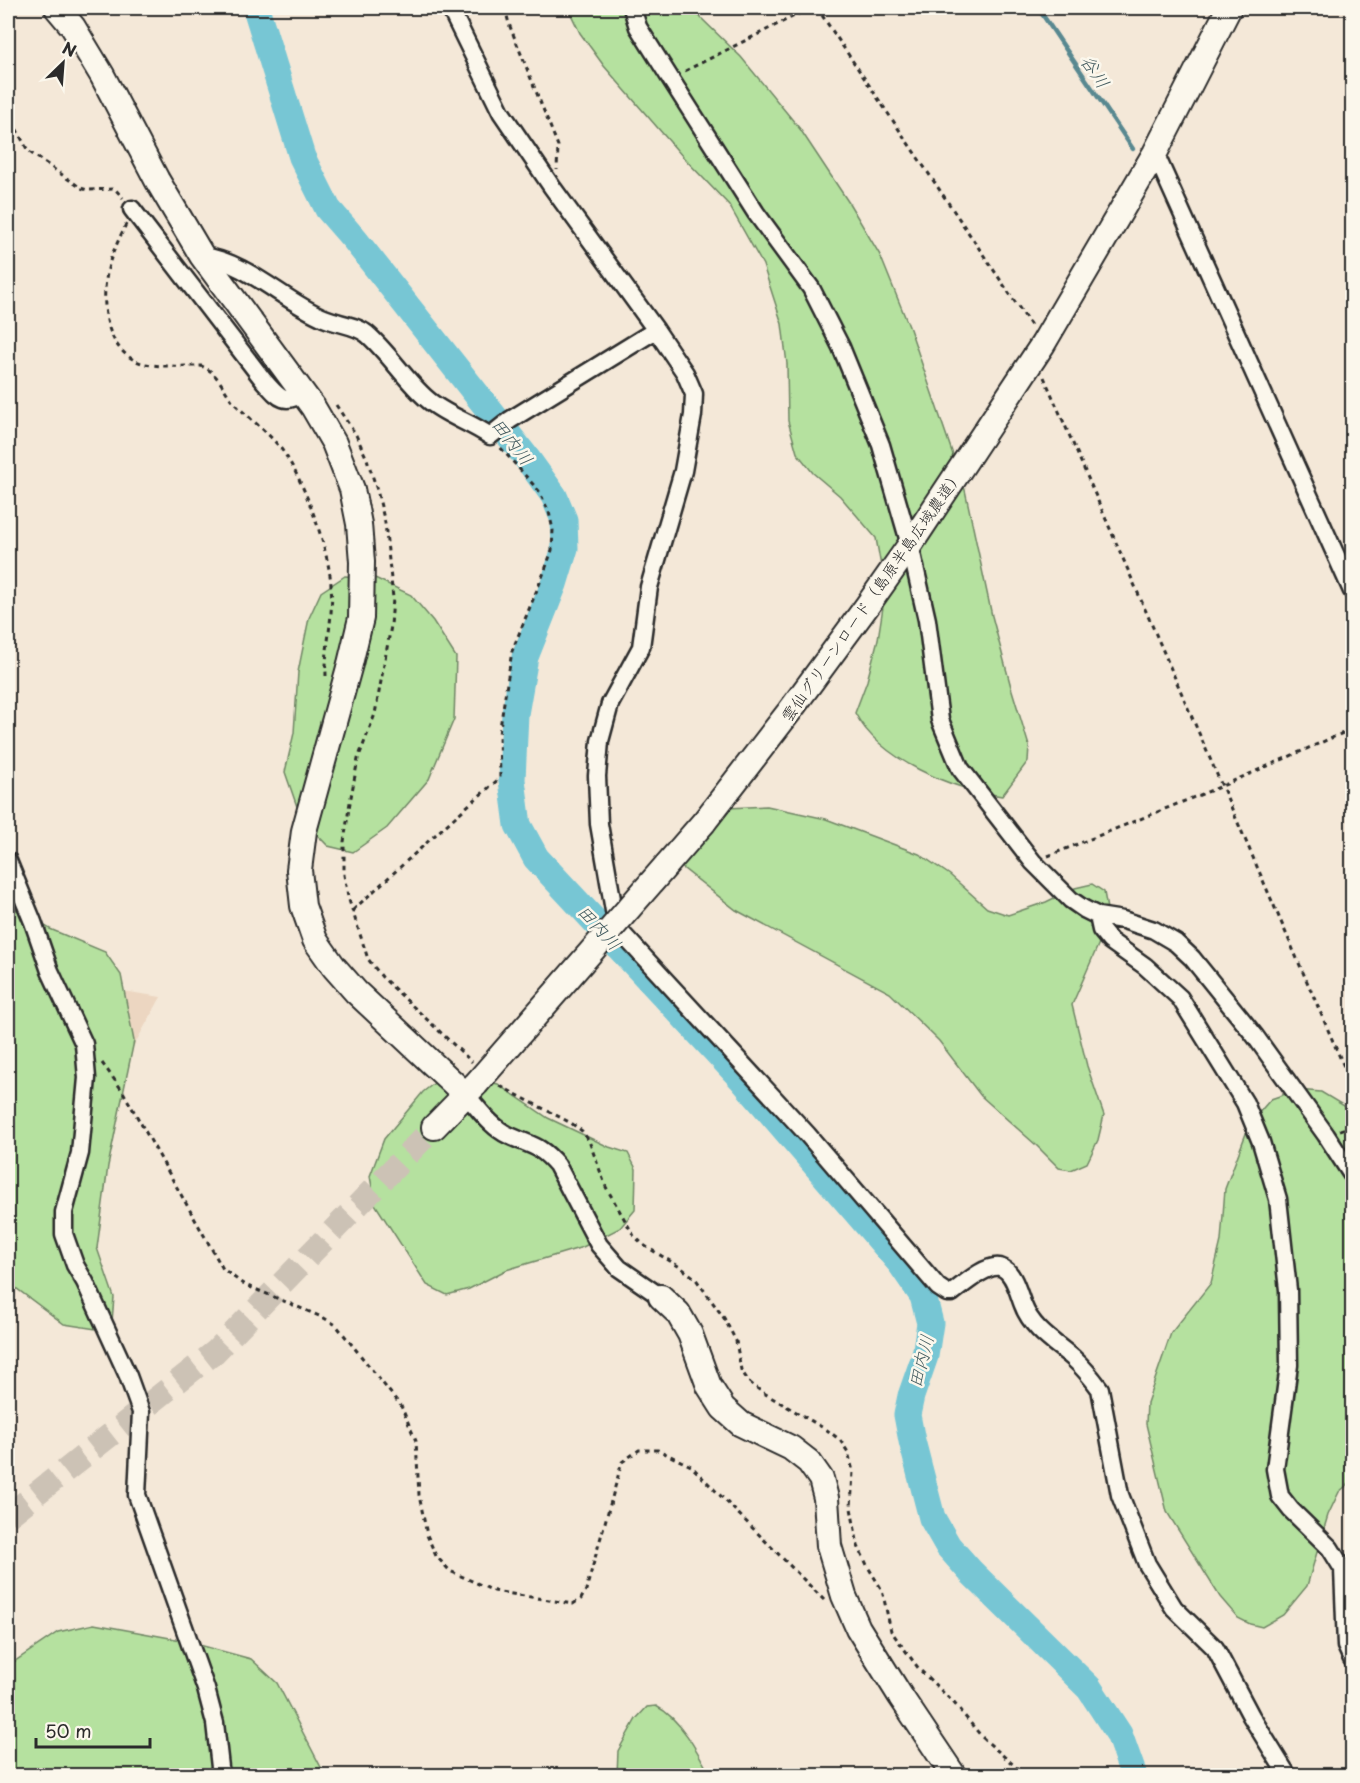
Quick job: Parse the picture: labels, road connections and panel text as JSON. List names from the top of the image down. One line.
{"streets":{"street":["雲仙グリーンロード（島原半島広域農道）"]},"water":["谷川","田内川"],"scale_bar":"50 m","north":"top right"}
